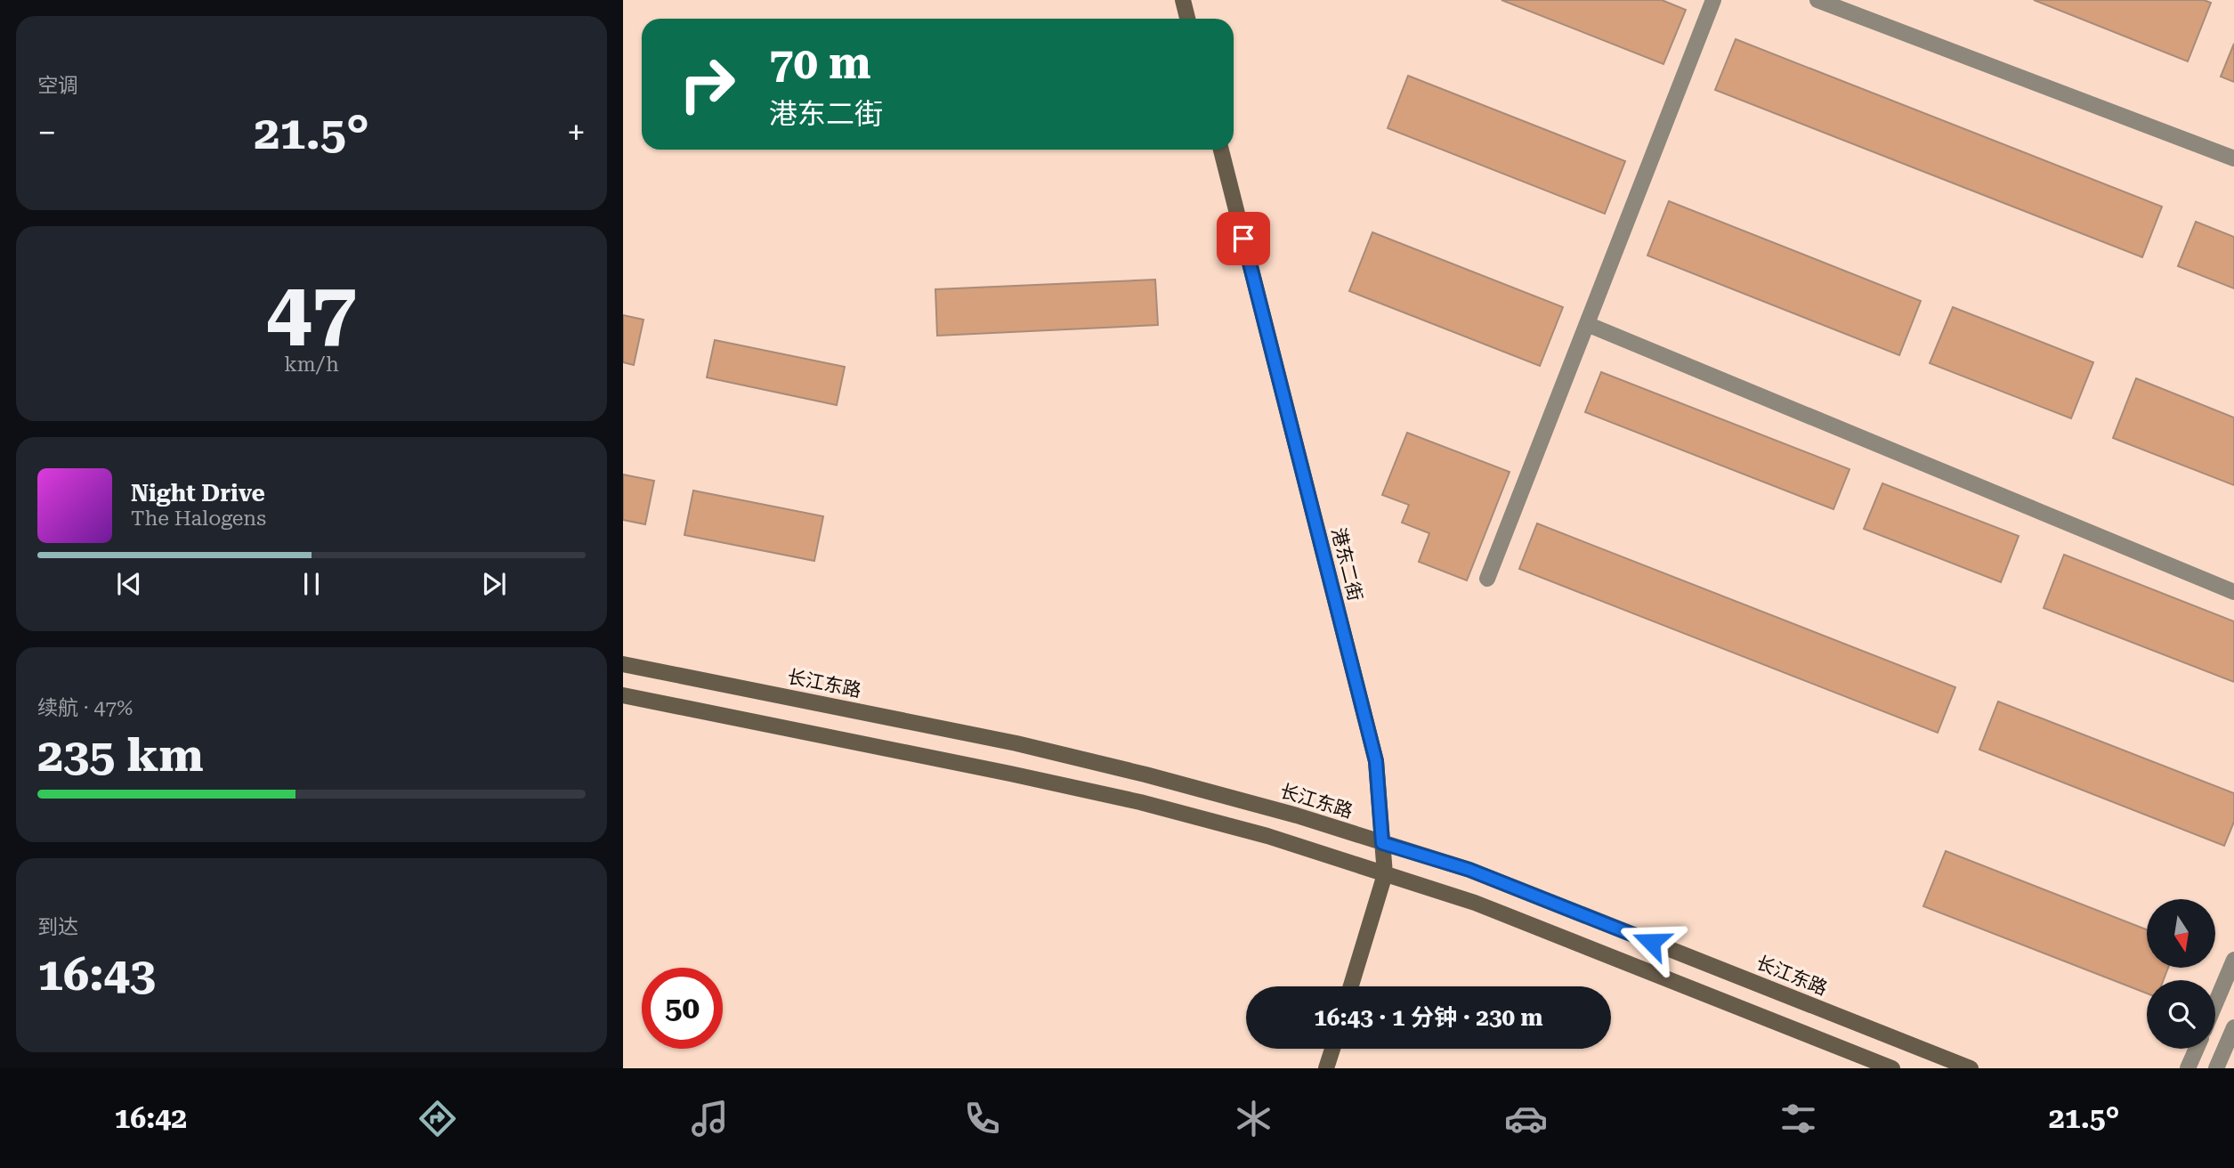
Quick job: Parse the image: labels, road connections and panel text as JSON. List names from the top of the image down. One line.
{"streets":{"main road":["港东二街","长江东路"]},"crossings":[["港东二街","长江东路"]],"north":"bottom","page":{"tile":["空调",["47","km/h"],["续航 · 47%","235 km"],["到达","16:43"]],"turn":["70 m","港东二街"],"heat":["−","21.5°","+"],"song":["Night Drive","The Halogens"],"limit":"50","trip":"16:43 · 1 分钟 · 230 m","tabs":["16:42","21.5°"]}}
